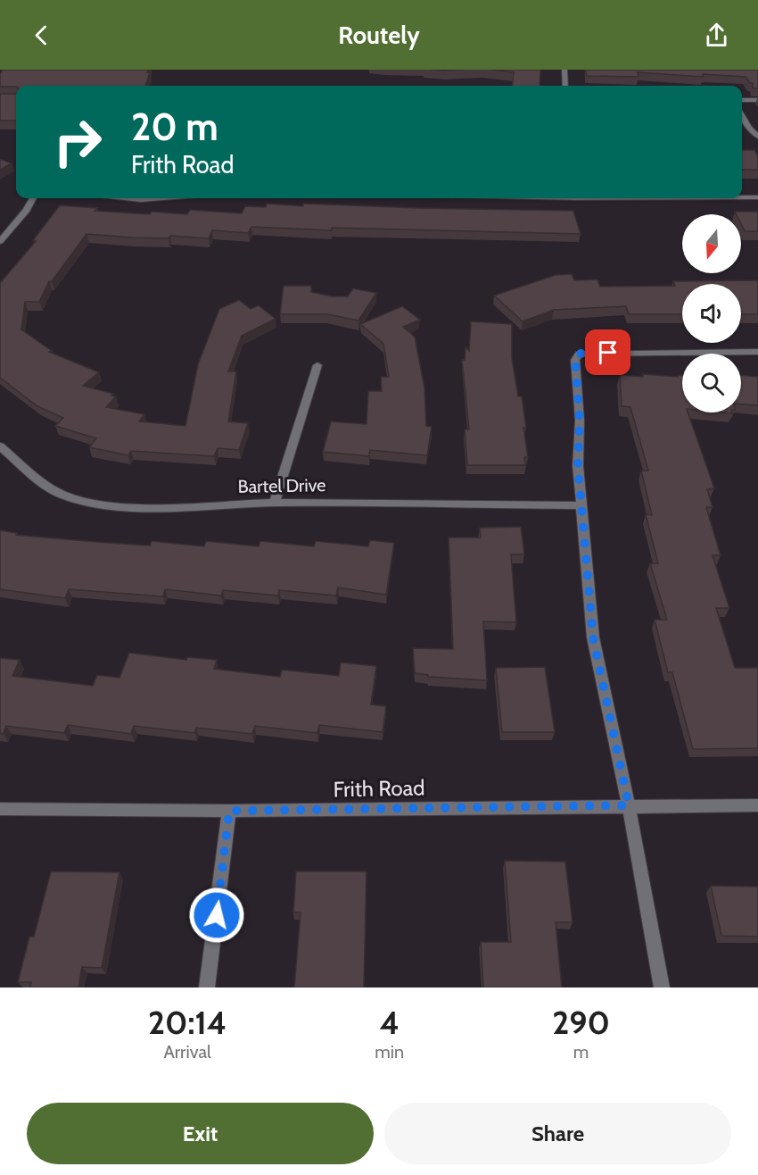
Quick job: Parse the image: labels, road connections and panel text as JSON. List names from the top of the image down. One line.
{"streets":{"street":["Bartel Drive","Frith Road"]},"north":"bottom","page":{"header":"Routely","turn":["20 m","Frith Road"],"eta":["20:14","Arrival","4","min","290","m"],"buttons":["Exit","Share"]}}
